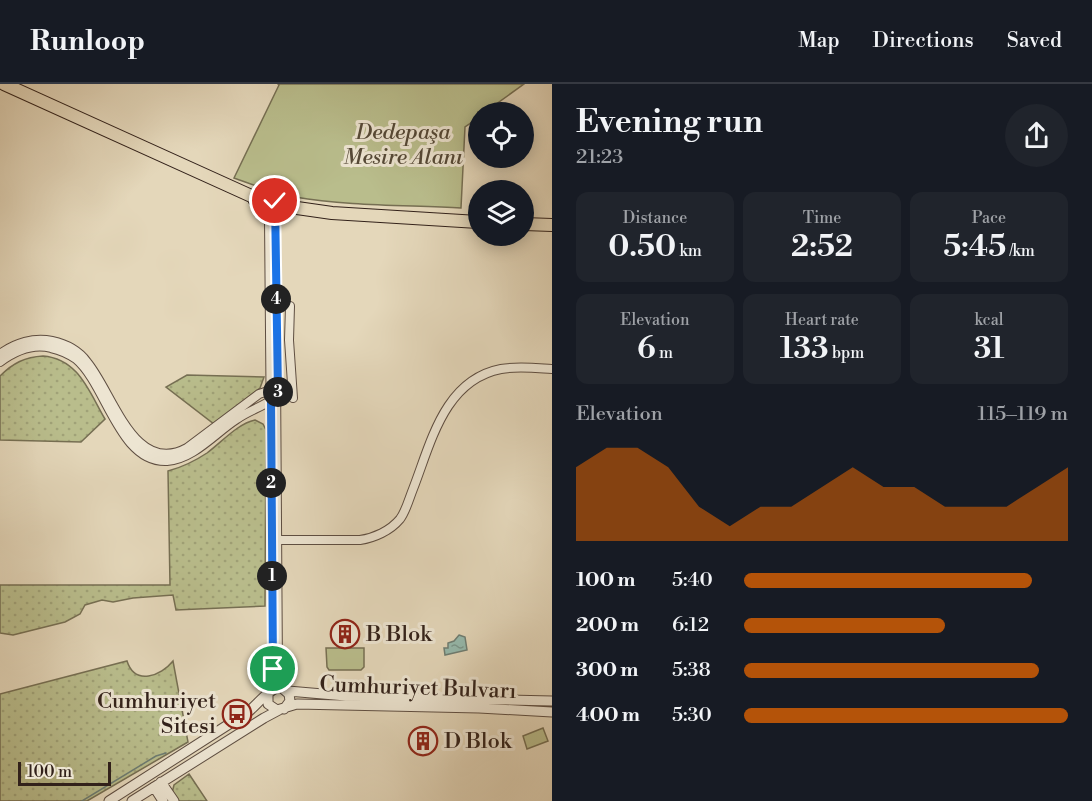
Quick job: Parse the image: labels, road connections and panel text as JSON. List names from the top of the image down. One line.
{"streets":{"street":["Cumhuriyet Bulvarı"]},"parks":["Dedepaşa Mesire Alanı"],"places":{"building":["B Blok","D Blok"],"bus stop":["Cumhuriyet Sitesi"]},"scale_bar":"100 m","page":{"header":"Runloop","nav":["Map","Directions","Saved"],"heading":["Evening run","21:23"],"stats":[["Distance","0.50 km"],["Time","2:52"],["Pace","5:45 /km"],["Elevation","6 m"],["Heart rate","133 bpm"],["kcal","31"]],"pins":["4","3","2","1"],"chart":["Elevation","115–119 m"],"list":[{"name":"100 m","note":"5:40"},{"name":"200 m","note":"6:12"},{"name":"300 m","note":"5:38"},{"name":"400 m","note":"5:30"}],"scale":"100 m"}}
